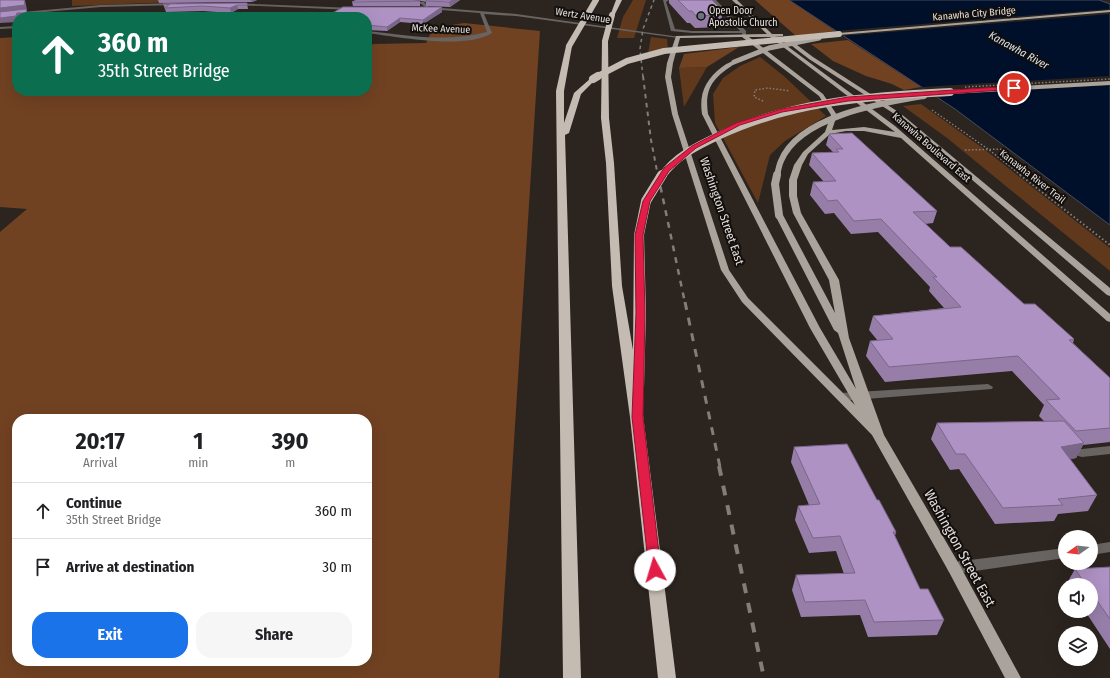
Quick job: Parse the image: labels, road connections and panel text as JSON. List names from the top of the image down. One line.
{"streets":{"main road":["Kanawha City Bridge","Wertz Avenue","Kanawha Boulevard East","Washington Street East"],"street":["McKee Avenue"],"path":["Kanawha River Trail"]},"crossings":[["Kanawha City Bridge","Washington Street East"],["Wertz Avenue","McKee Avenue"],["Wertz Avenue","Kanawha Boulevard East"],["Wertz Avenue","Washington Street East"]],"water":["Kanawha River"],"places":["Open Door Apostolic Church"],"north":"left","page":{"turn":["360 m","35th Street Bridge"],"eta":["20:17","Arrival","1","min","390","m"],"list":[{"name":"Continue","note":"35th Street Bridge","value":"360 m"},{"name":"Arrive at destination","value":"30 m"}],"buttons":["Exit","Share"]}}
